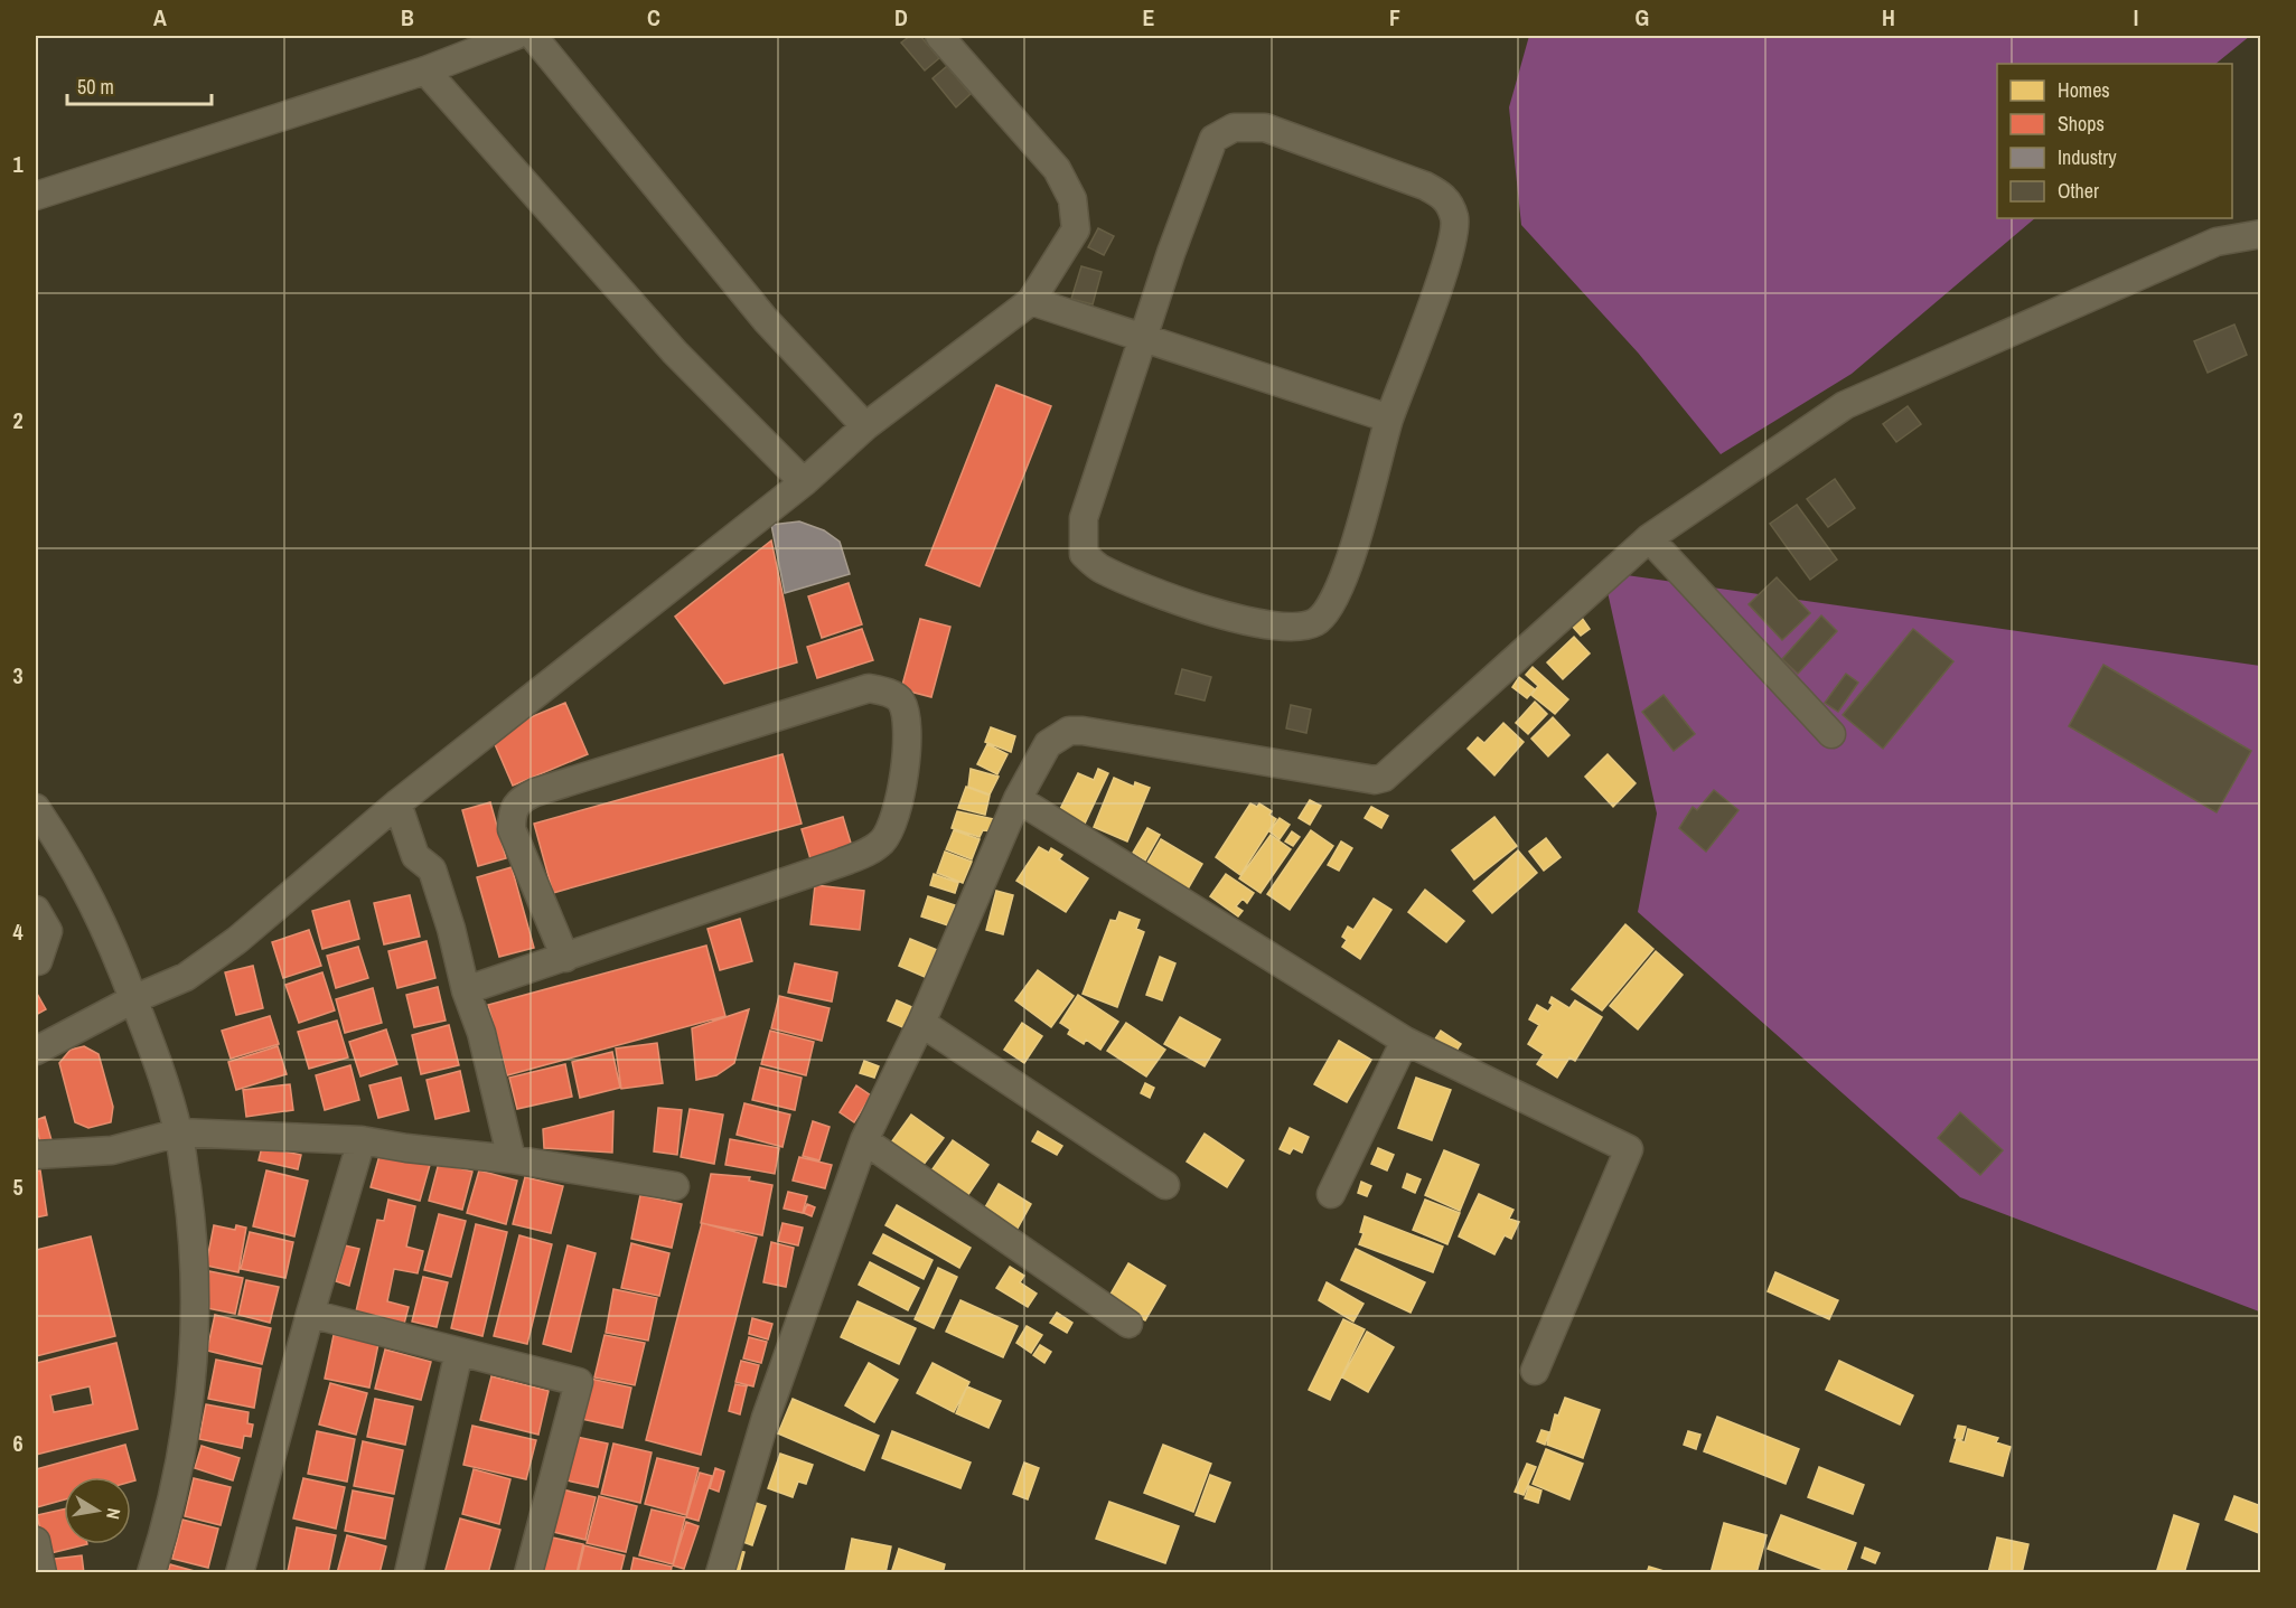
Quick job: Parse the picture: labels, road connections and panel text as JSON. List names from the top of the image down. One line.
{"legend":["Homes","Shops","Industry","Other"],"scale_bar":"50 m","north":"right","grid":{"columns":["A","B","C","D","E","F","G","H","I"],"rows":["1","2","3","4","5","6"]}}
